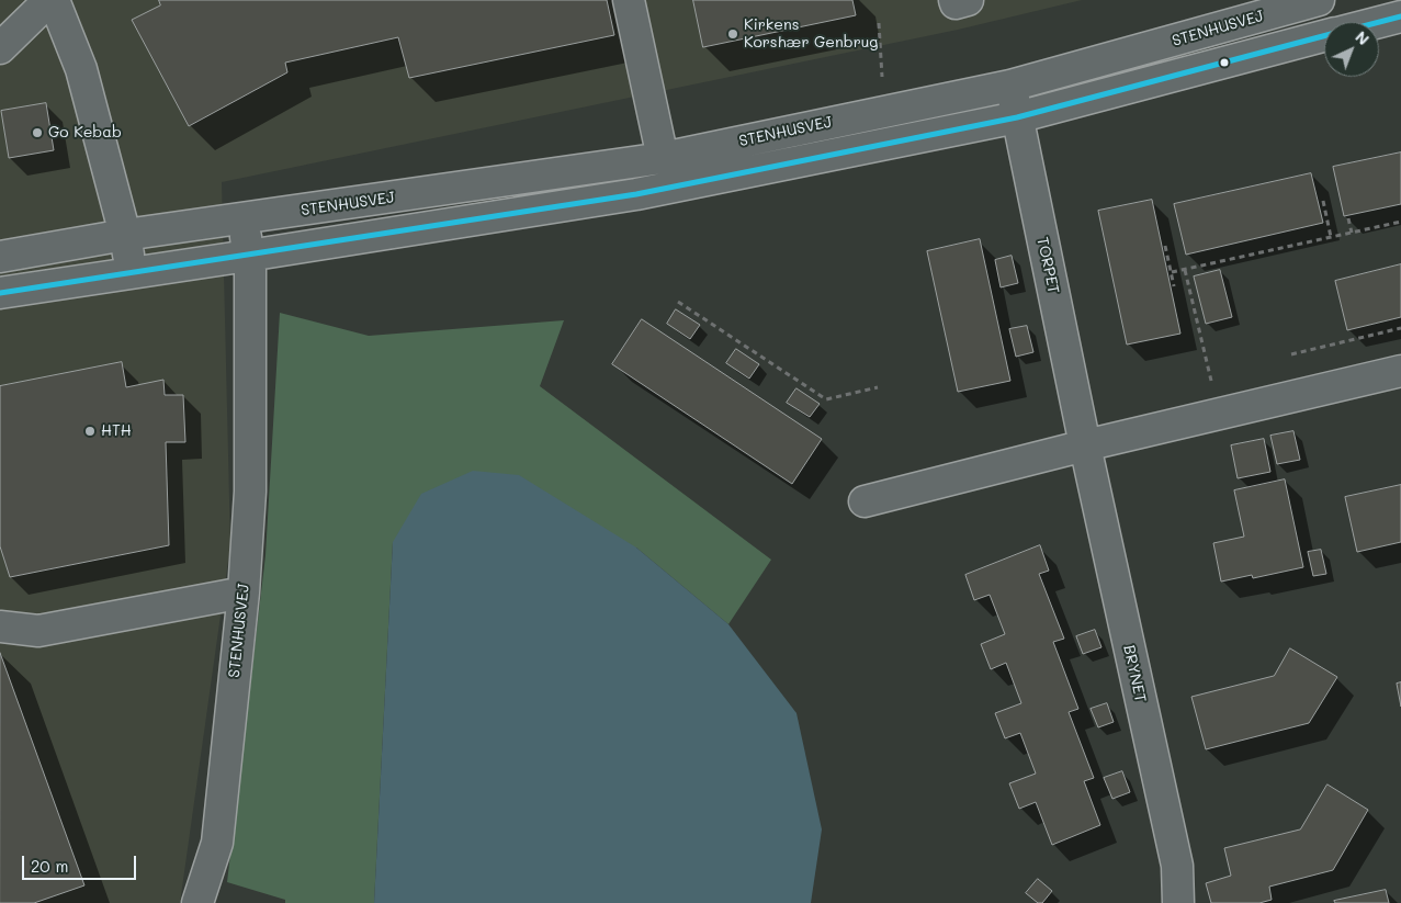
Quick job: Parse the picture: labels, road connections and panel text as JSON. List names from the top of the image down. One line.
{"streets":{"street":["STENHUSVEJ","TORPET","BRYNET"]},"crossings":[["STENHUSVEJ","TORPET"],["TORPET","BRYNET"]],"places":["Kirkens Korshær Genbrug","Go Kebab","HTH"],"scale_bar":"20 m","north":"top right"}
